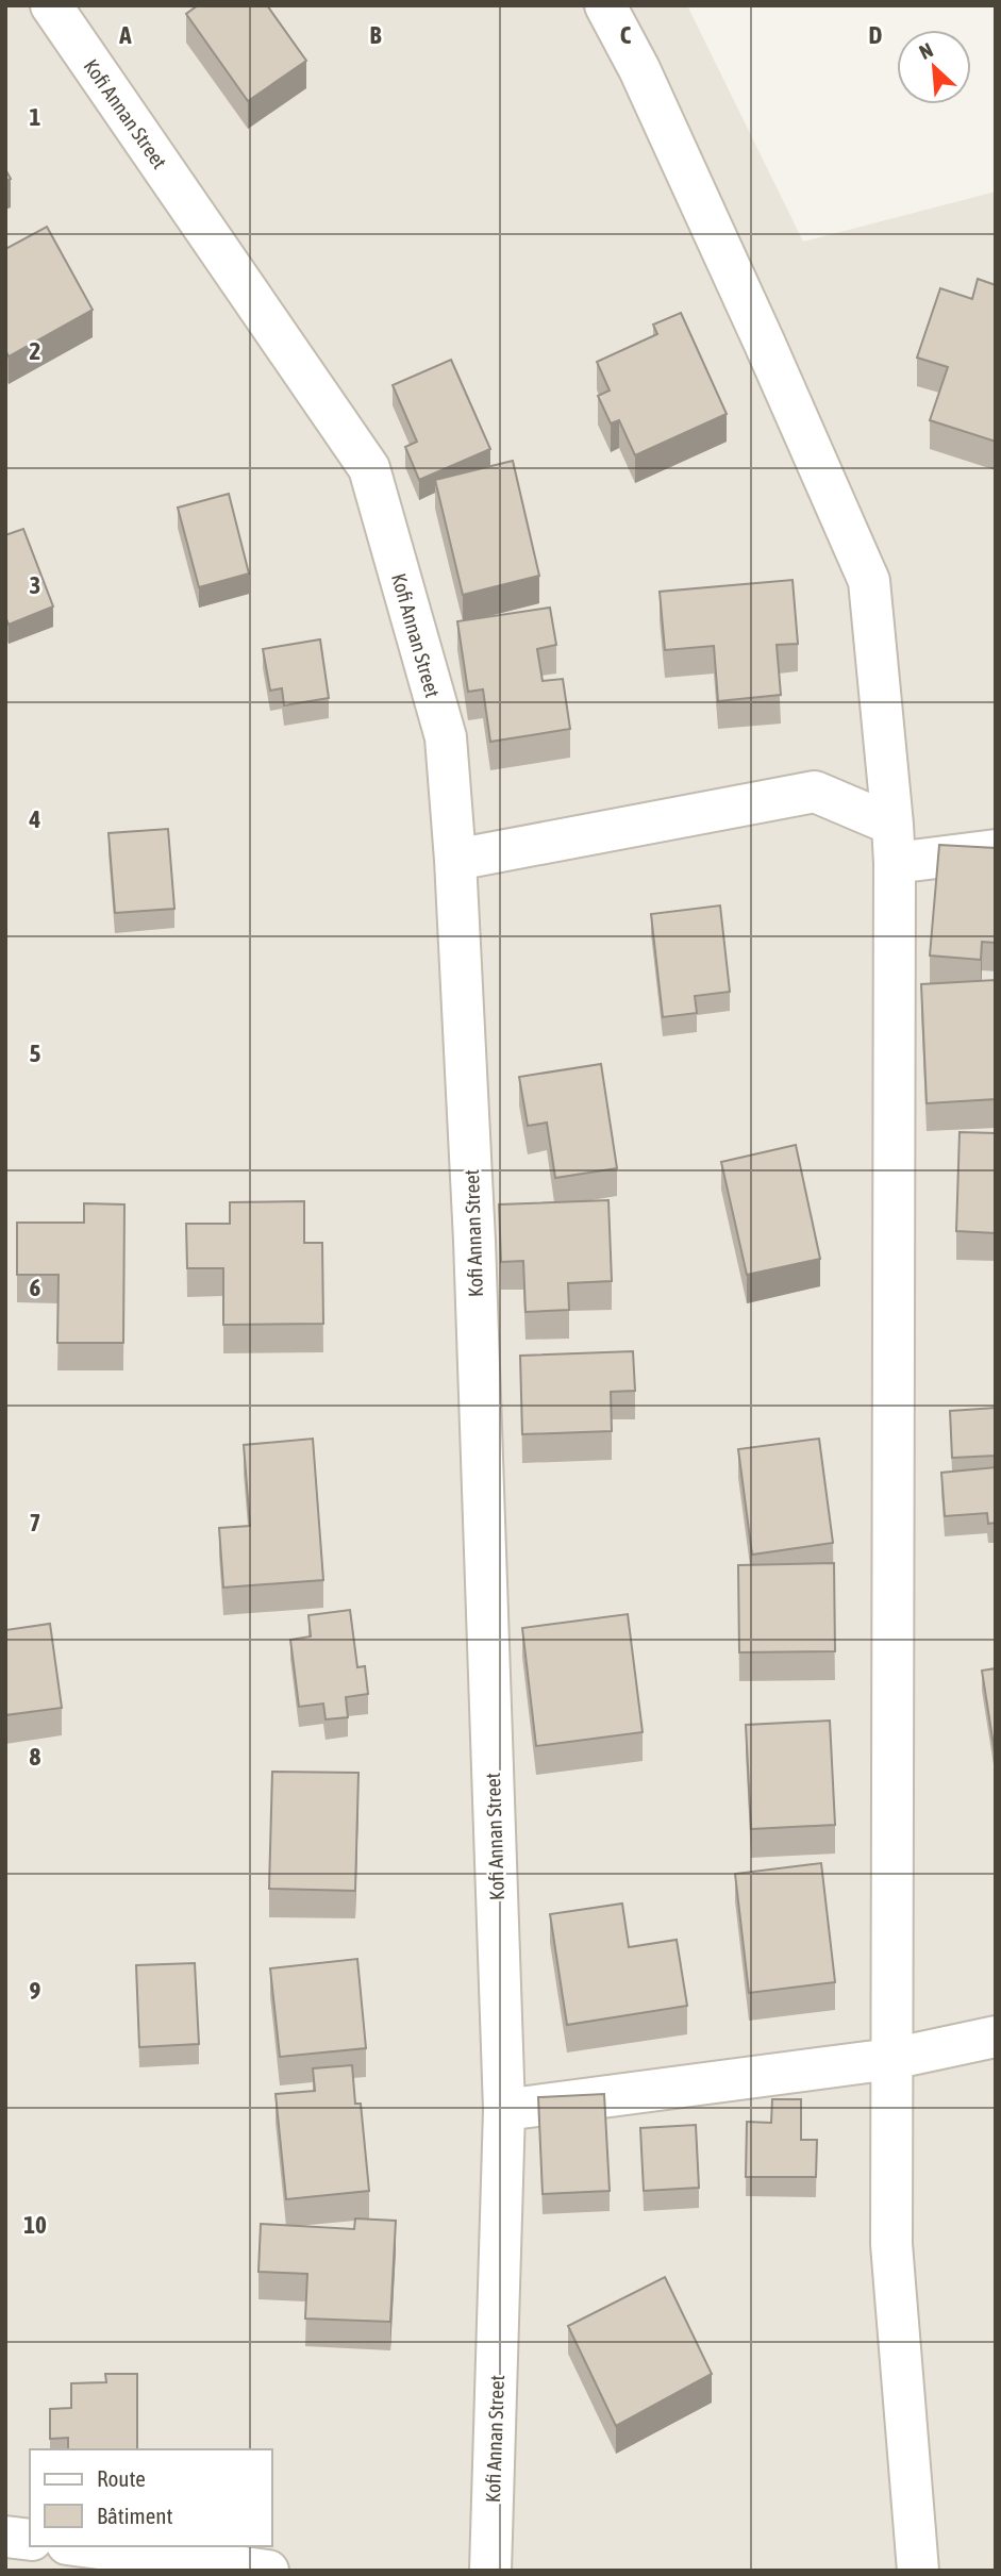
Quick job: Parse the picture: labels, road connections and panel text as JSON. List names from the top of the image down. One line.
{"streets":{"street":["Kofi Annan Street"]},"legend":["Route","Bâtiment"],"north":"top left","grid":{"columns":["A","B","C","D"],"rows":["1","2","3","4","5","6","7","8","9","10"]}}
